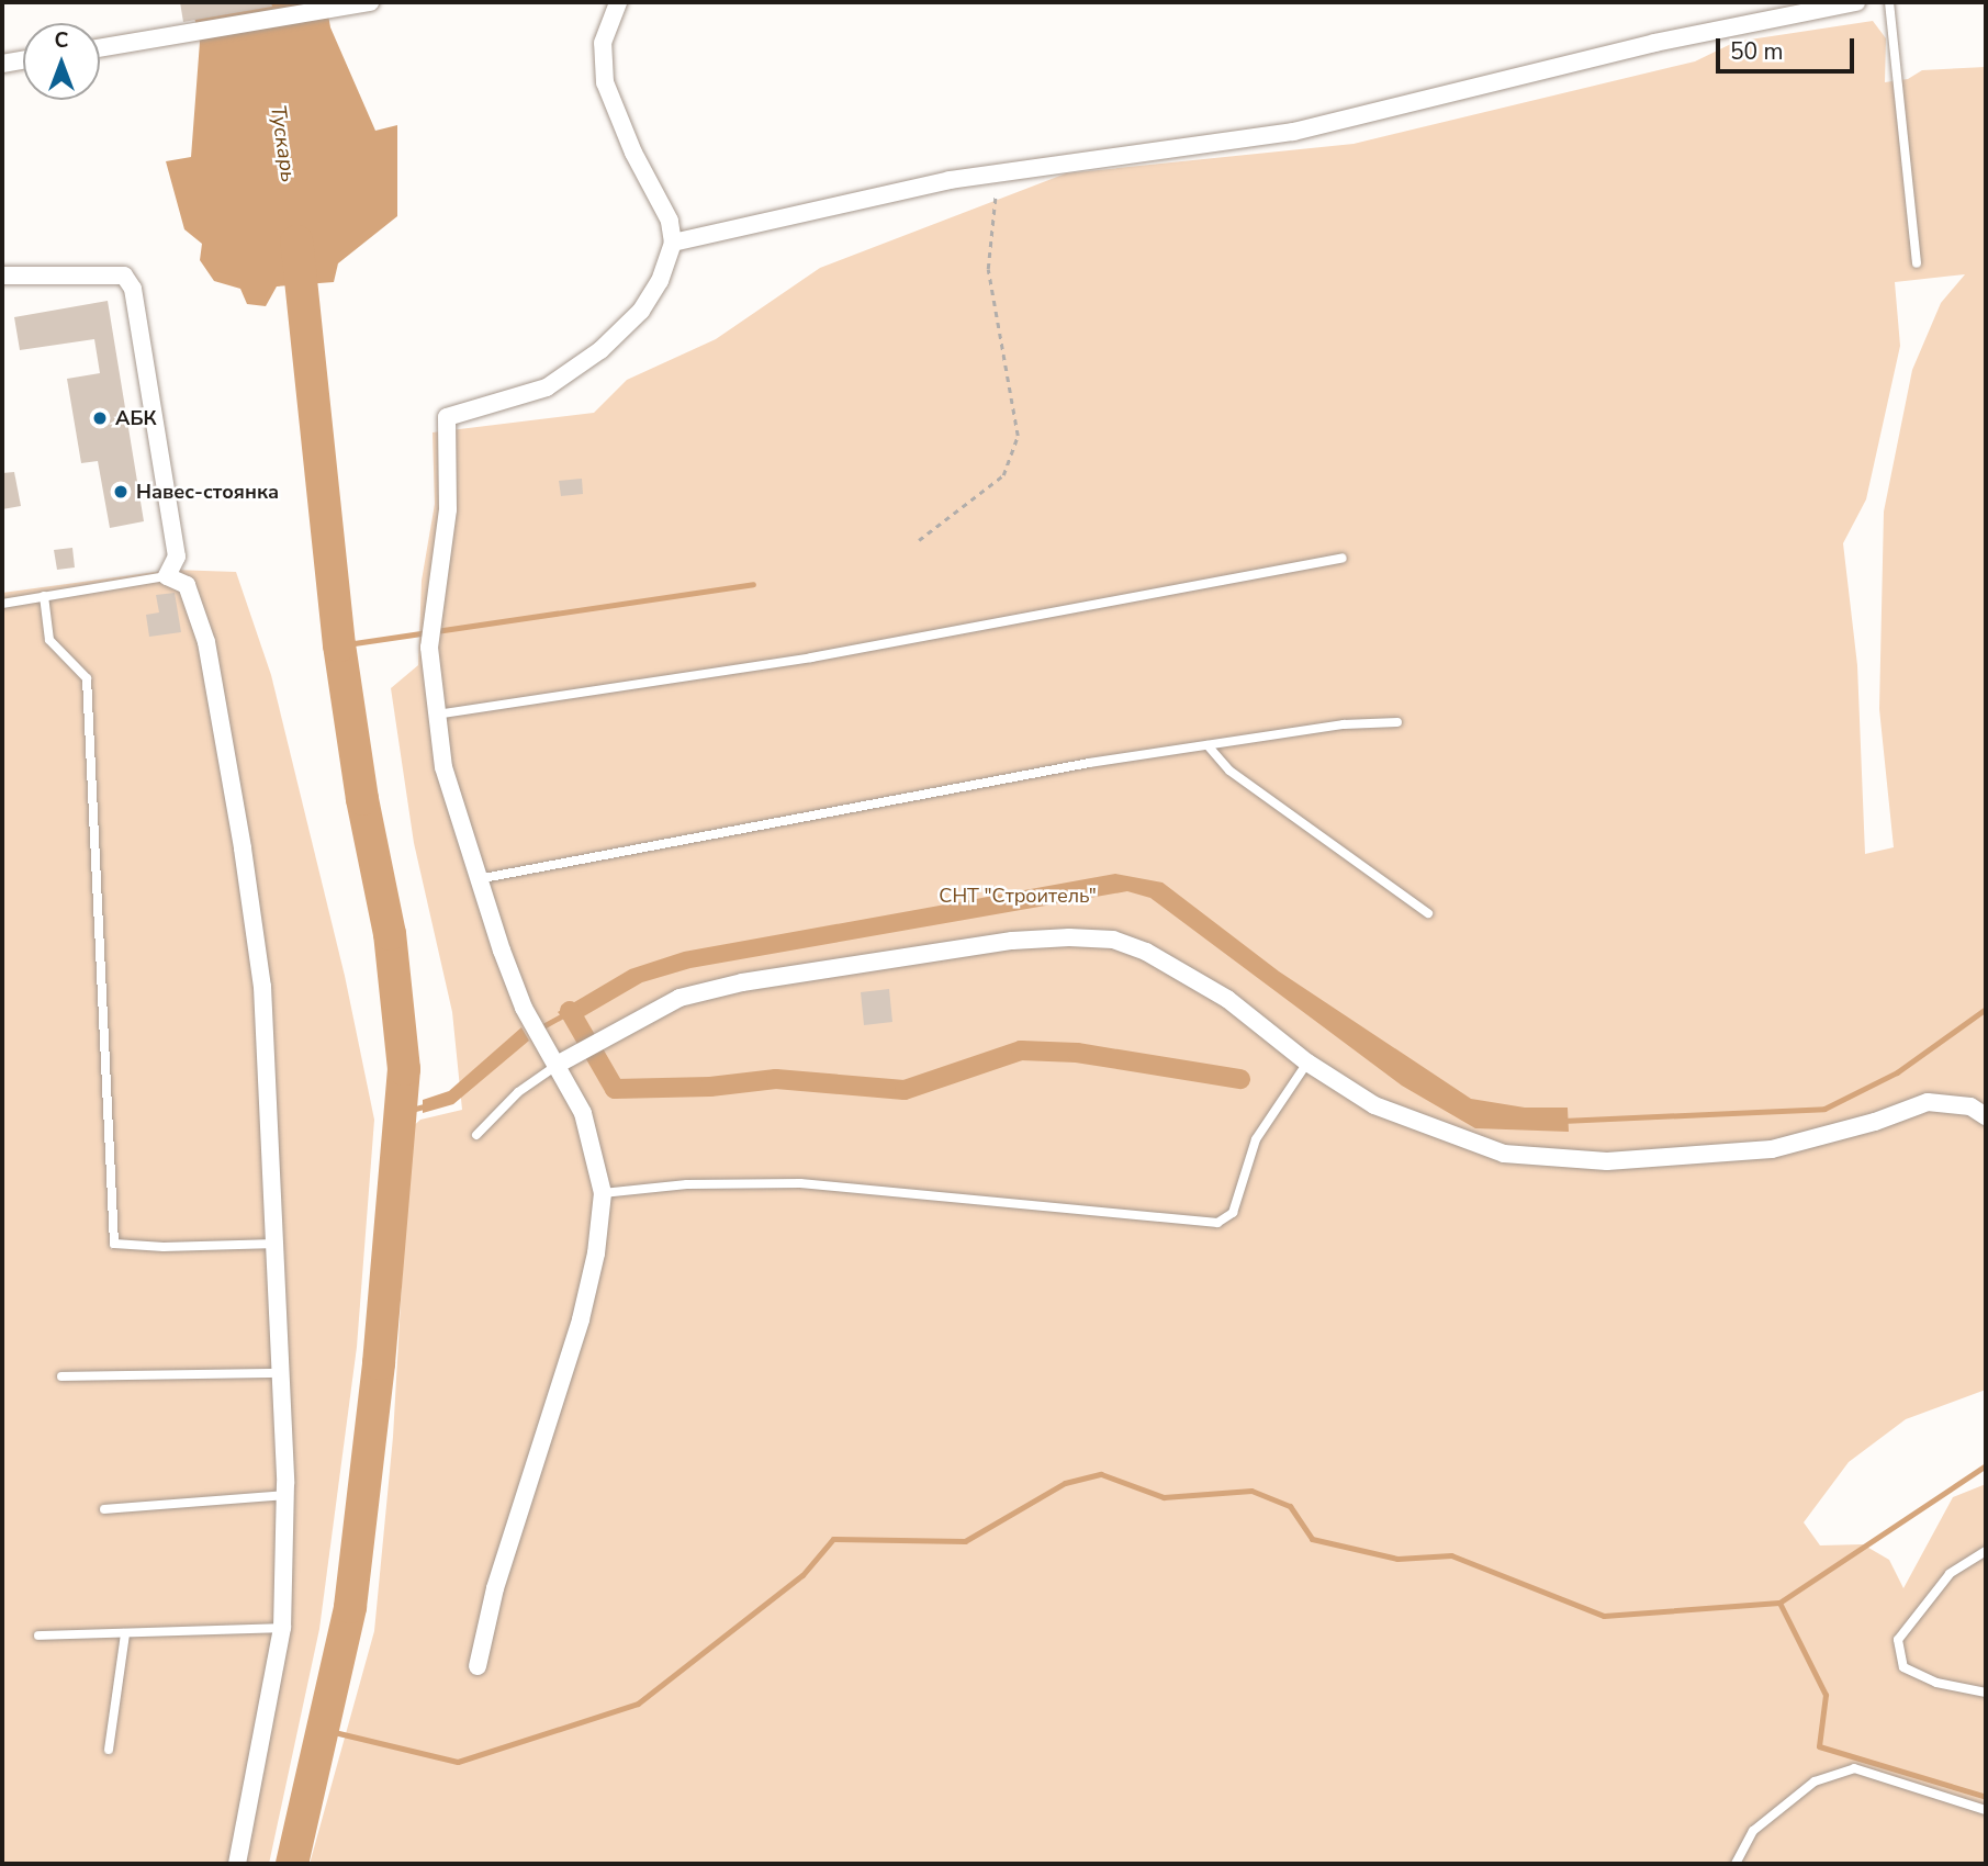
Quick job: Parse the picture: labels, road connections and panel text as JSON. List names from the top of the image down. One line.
{"water":["Тускарь"],"parks":["СНТ \"Строитель\""],"places":["АБК","Навес-стоянка"],"scale_bar":"50 m","north":"top"}
